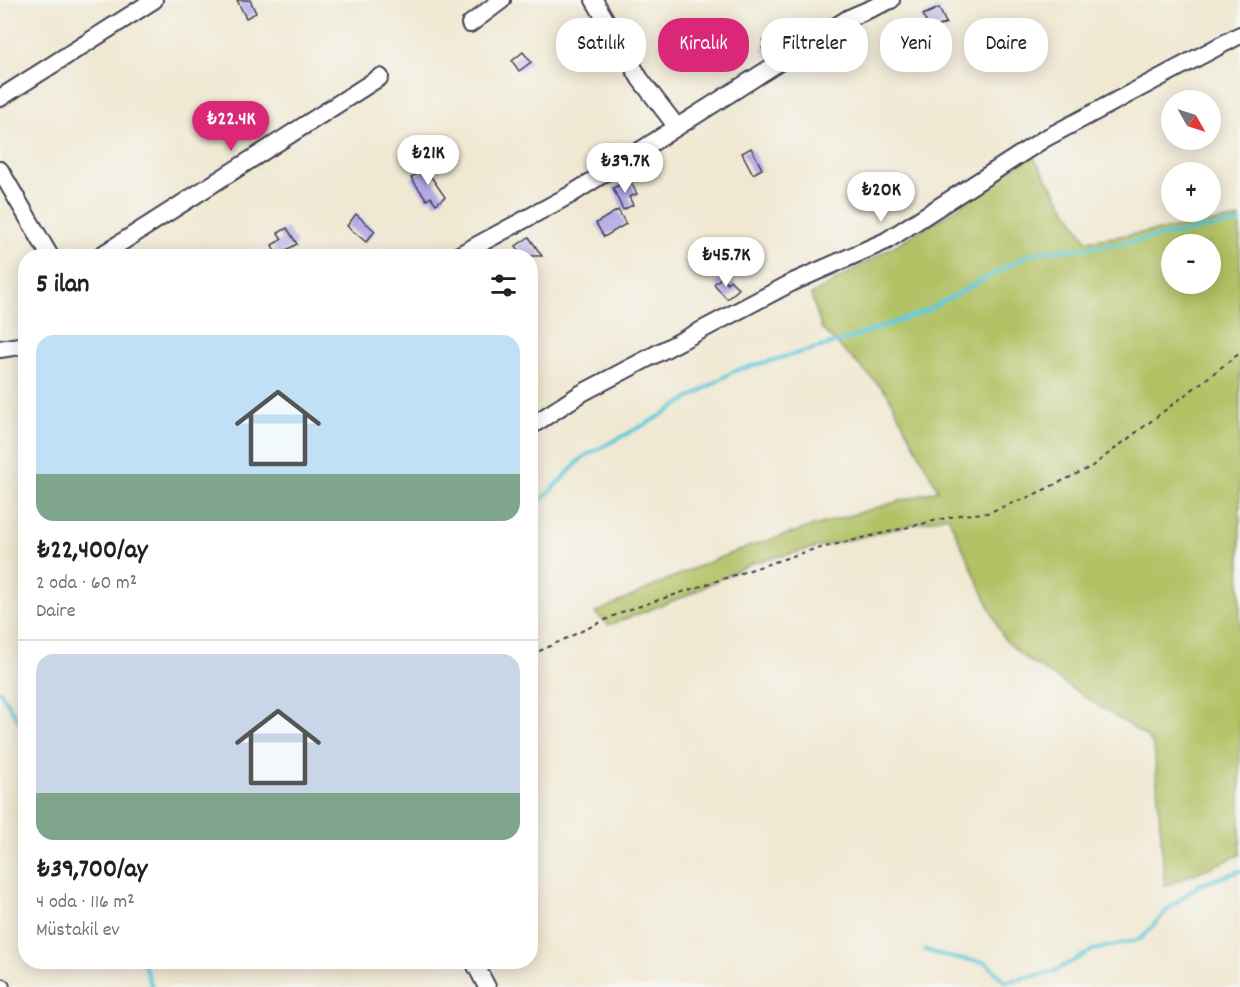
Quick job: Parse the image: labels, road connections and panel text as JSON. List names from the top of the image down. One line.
{"north":"bottom right","page":{"chip":["Satılık","Kiralık","Filtreler","Yeni","Daire"],"map_buttons":["+","−"],"price":["₺22.4K","₺21K","₺39.7K","₺20K","₺45.7K"],"heading":"5 ilan","list":[{"name":"₺22,400/ay","note":"2 oda · 60 m² · Daire"},{"name":"₺39,700/ay","note":"4 oda · 116 m² · Müstakil ev"}]}}
